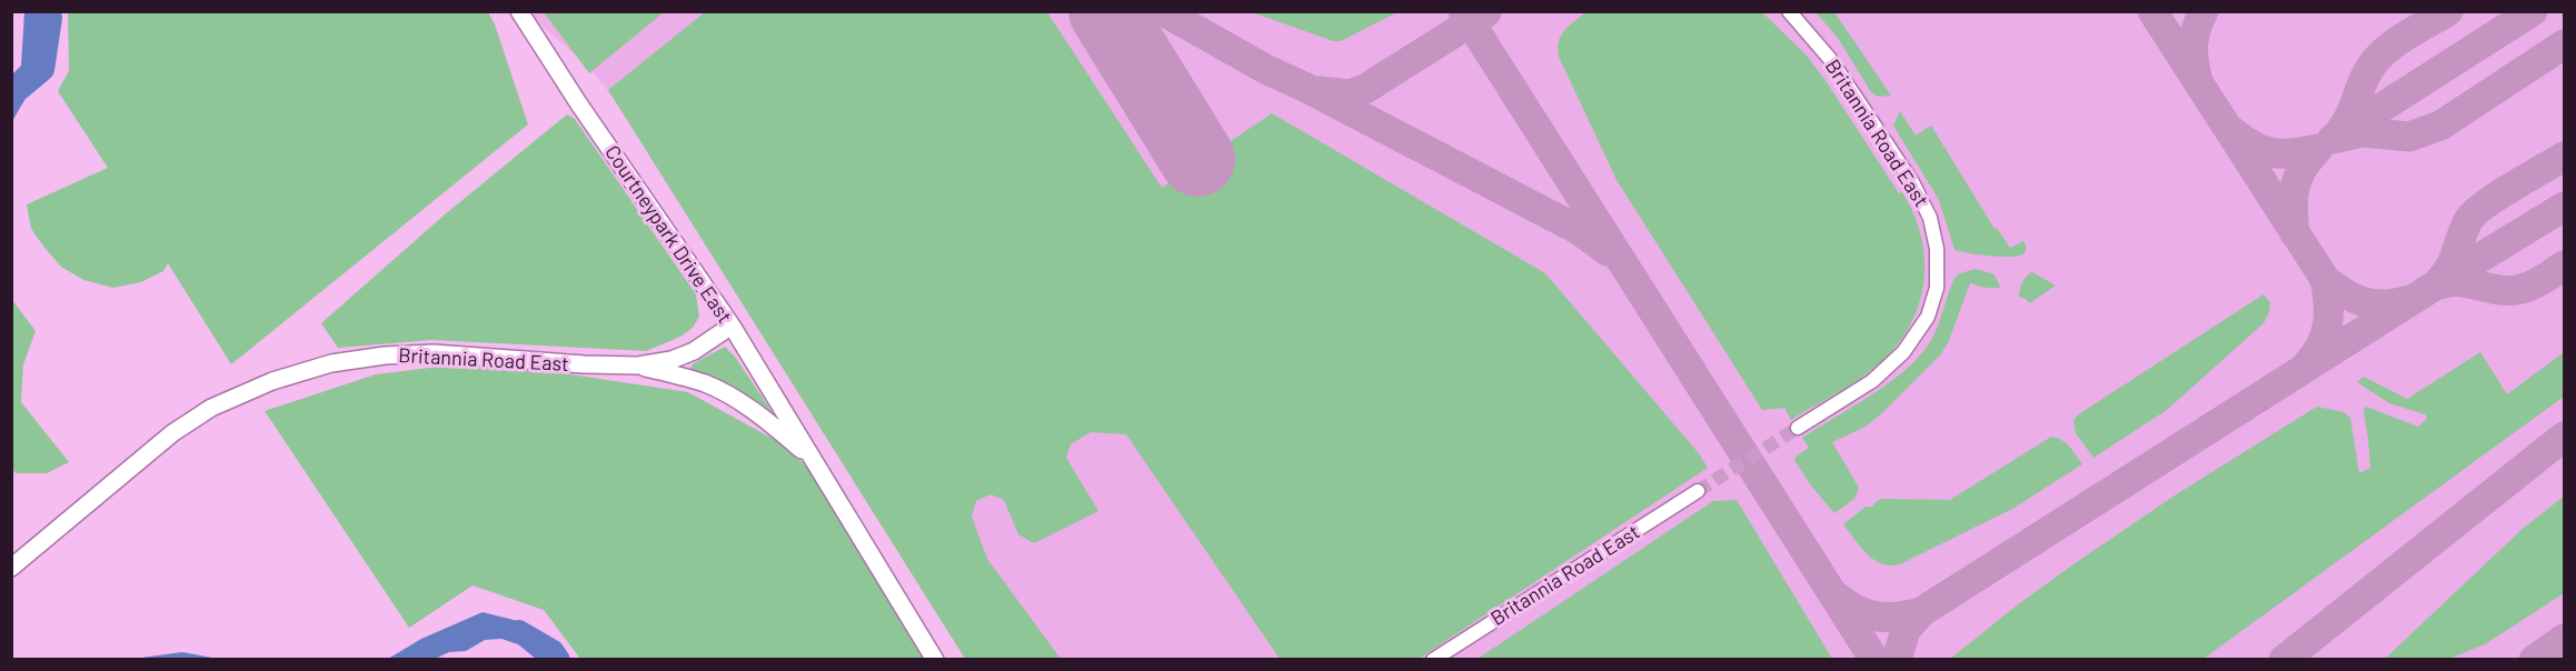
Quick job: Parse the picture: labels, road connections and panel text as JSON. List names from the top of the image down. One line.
{"streets":{"street":["Britannia Road East","Courtneypark Drive East"]},"crossings":[["Britannia Road East","Courtneypark Drive East"]]}
